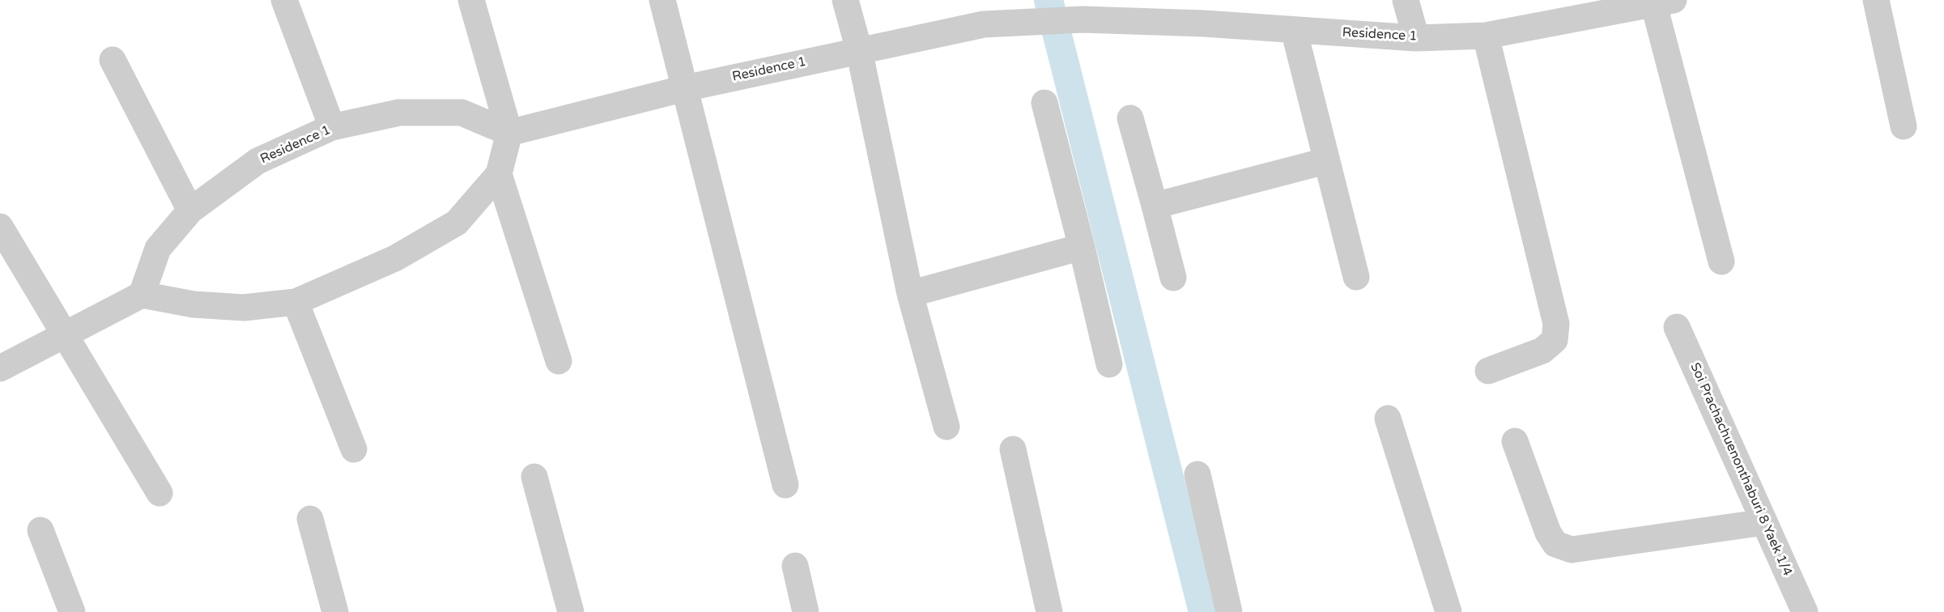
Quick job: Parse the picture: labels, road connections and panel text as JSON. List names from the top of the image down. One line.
{"streets":{"street":["Residence 1","Soi Prachachuenonthaburi 8 Yaek 1/4"]}}
